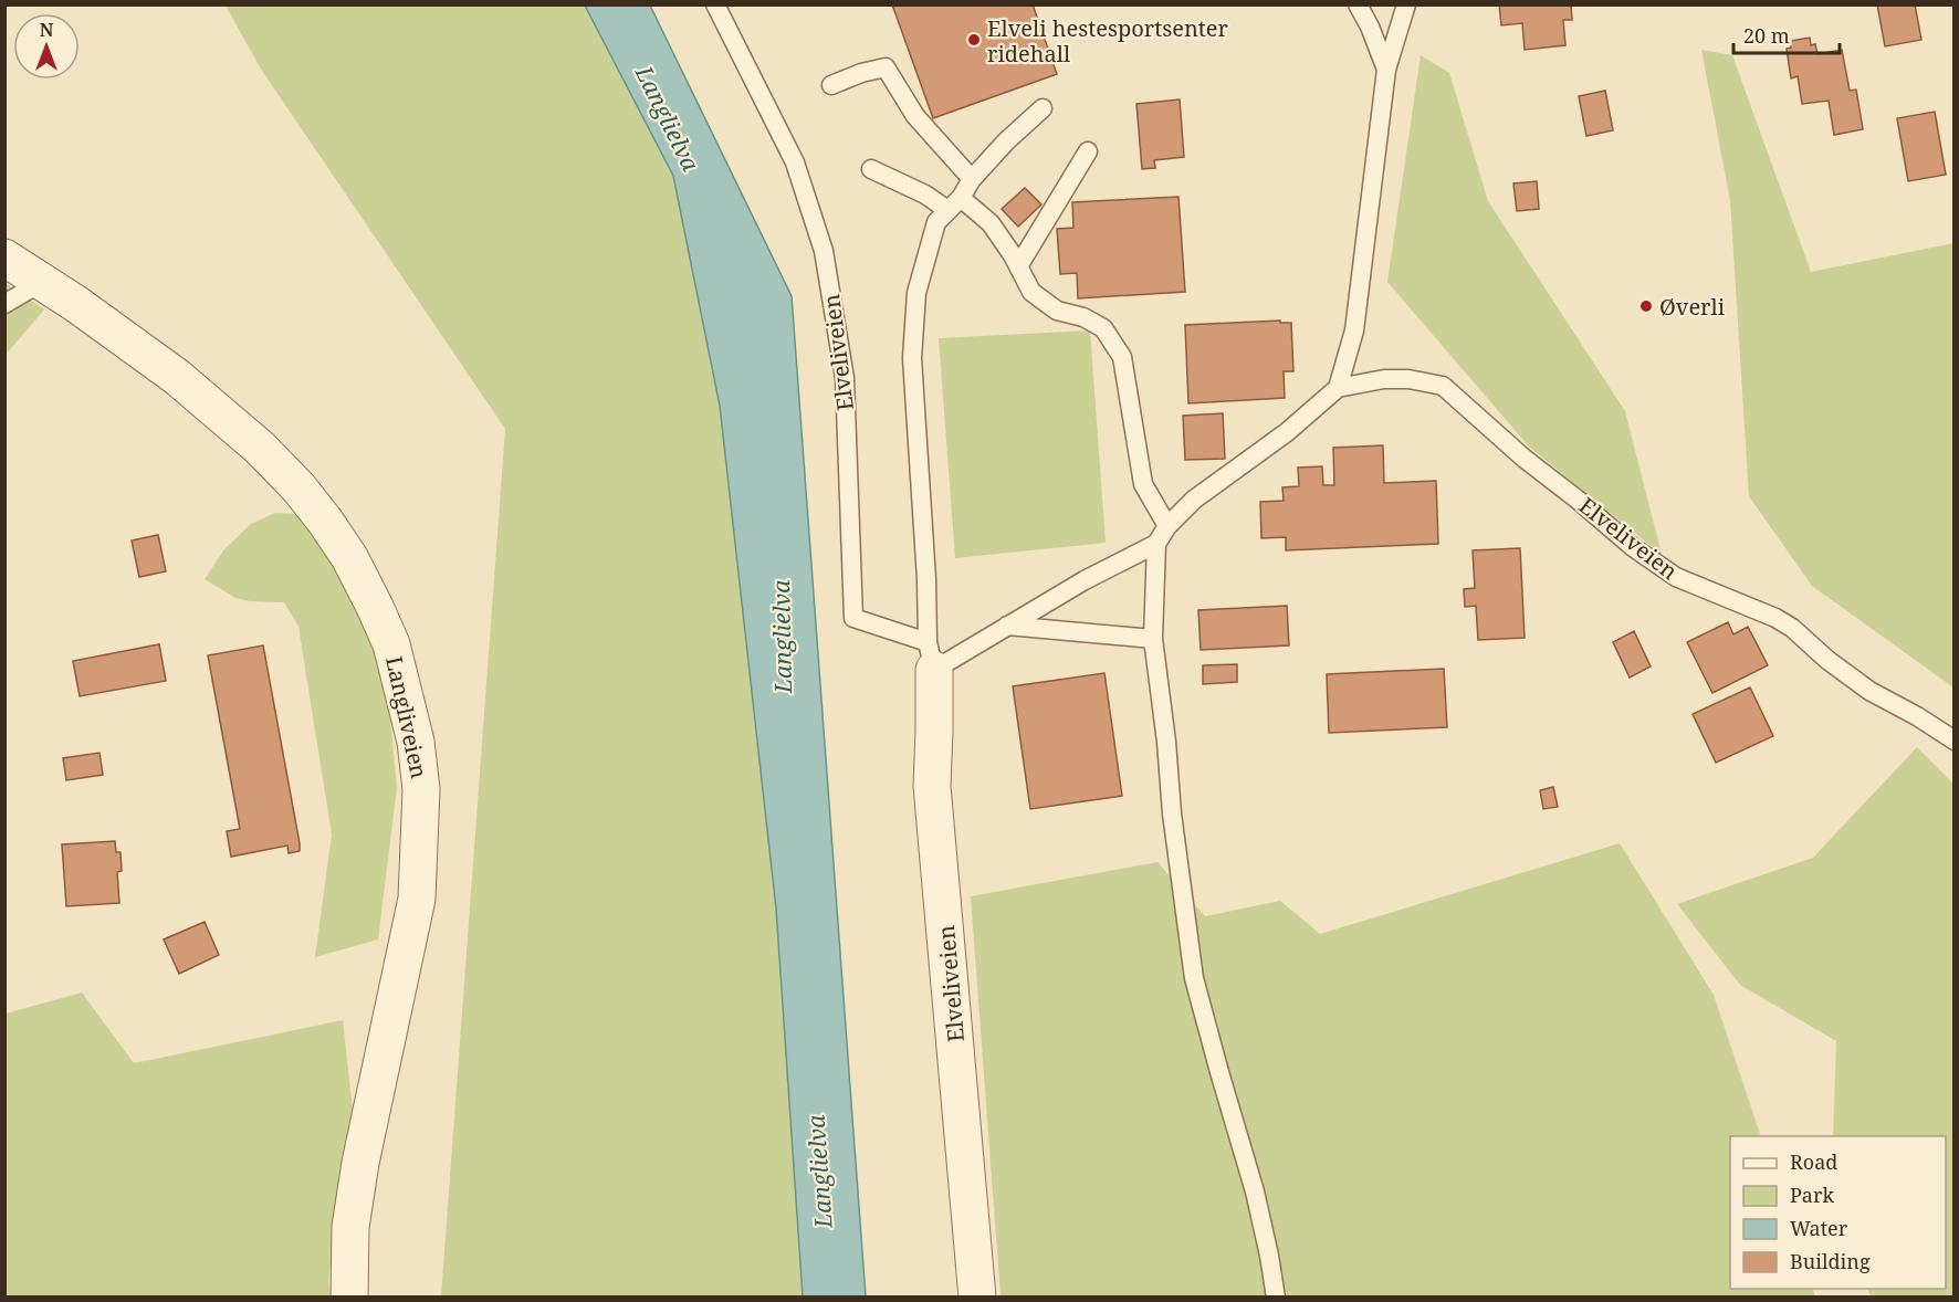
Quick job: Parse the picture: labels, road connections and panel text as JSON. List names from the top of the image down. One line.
{"streets":{"street":["Elveliveien","Langliveien"]},"water":["Langlielva"],"places":["Elveli hestesportsenter ridehall","Øverli"],"legend":["Road","Park","Water","Building"],"scale_bar":"20 m","north":"top"}
